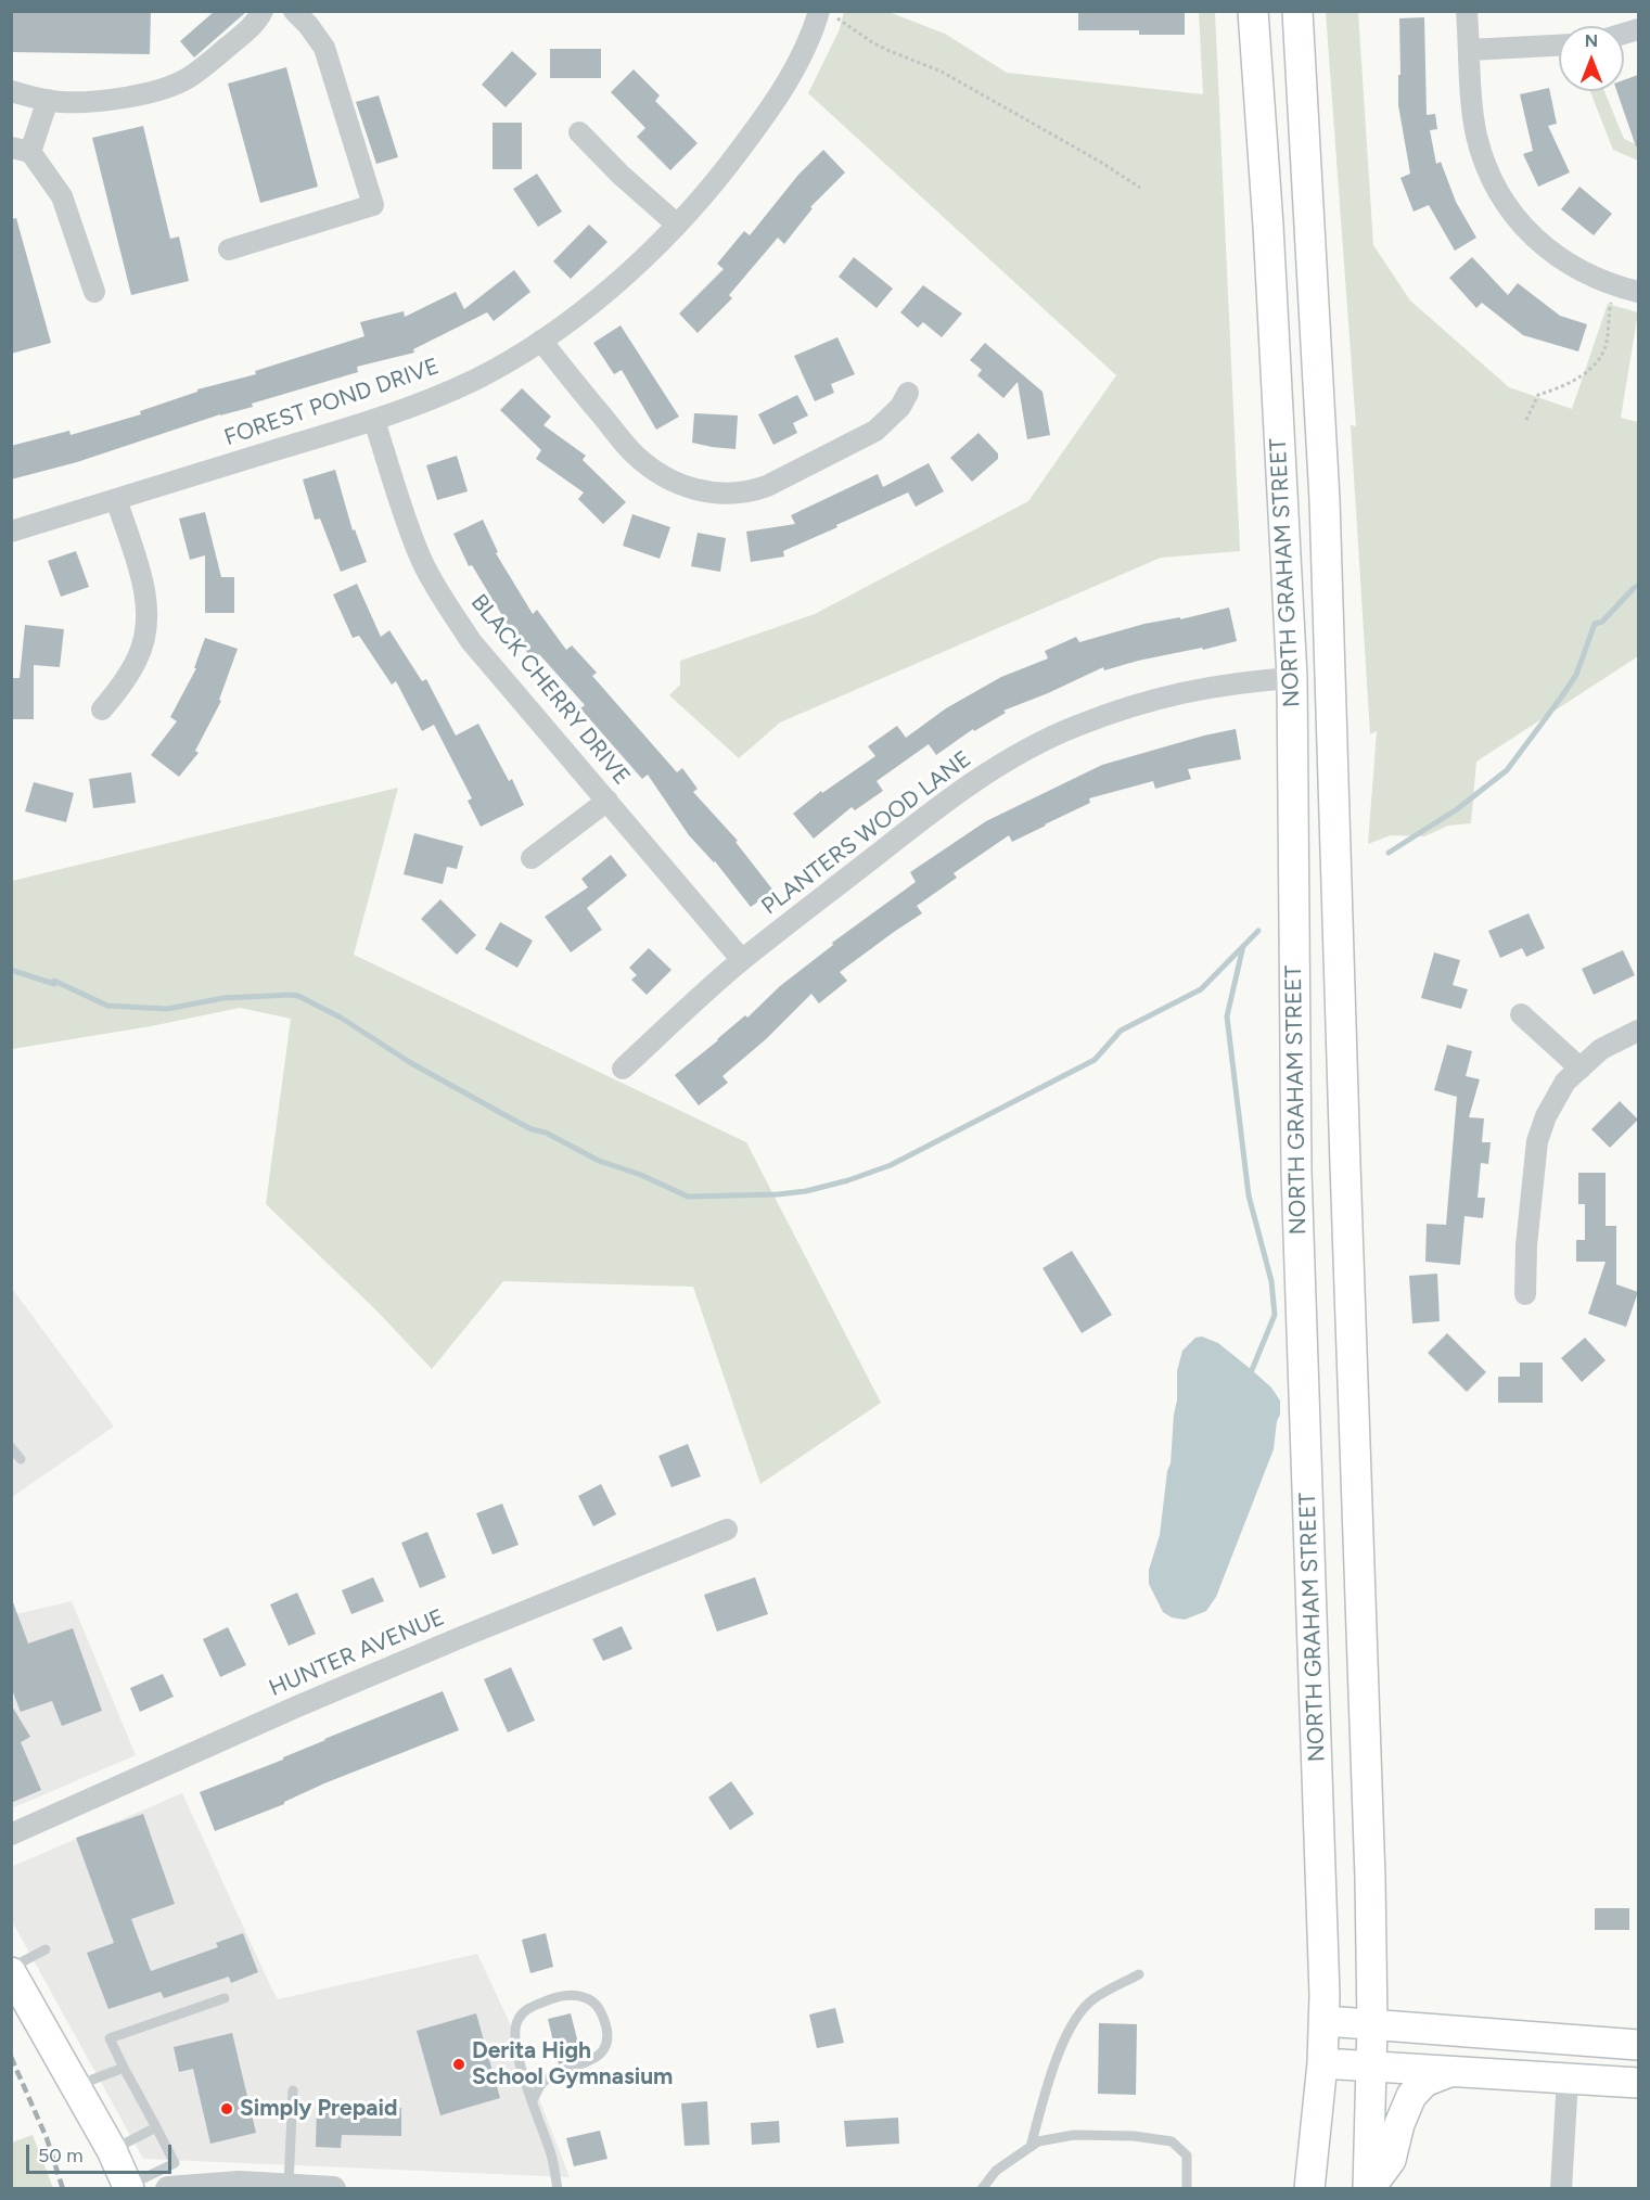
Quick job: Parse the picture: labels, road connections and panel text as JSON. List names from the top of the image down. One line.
{"streets":{"main road":["NORTH GRAHAM STREET"],"street":["FOREST POND DRIVE","BLACK CHERRY DRIVE","PLANTERS WOOD LANE","HUNTER AVENUE"]},"crossings":[["FOREST POND DRIVE","BLACK CHERRY DRIVE"],["NORTH GRAHAM STREET","PLANTERS WOOD LANE"],["BLACK CHERRY DRIVE","PLANTERS WOOD LANE"]],"places":["Derita High School Gymnasium","Simply Prepaid"],"scale_bar":"50 m","north":"top"}
